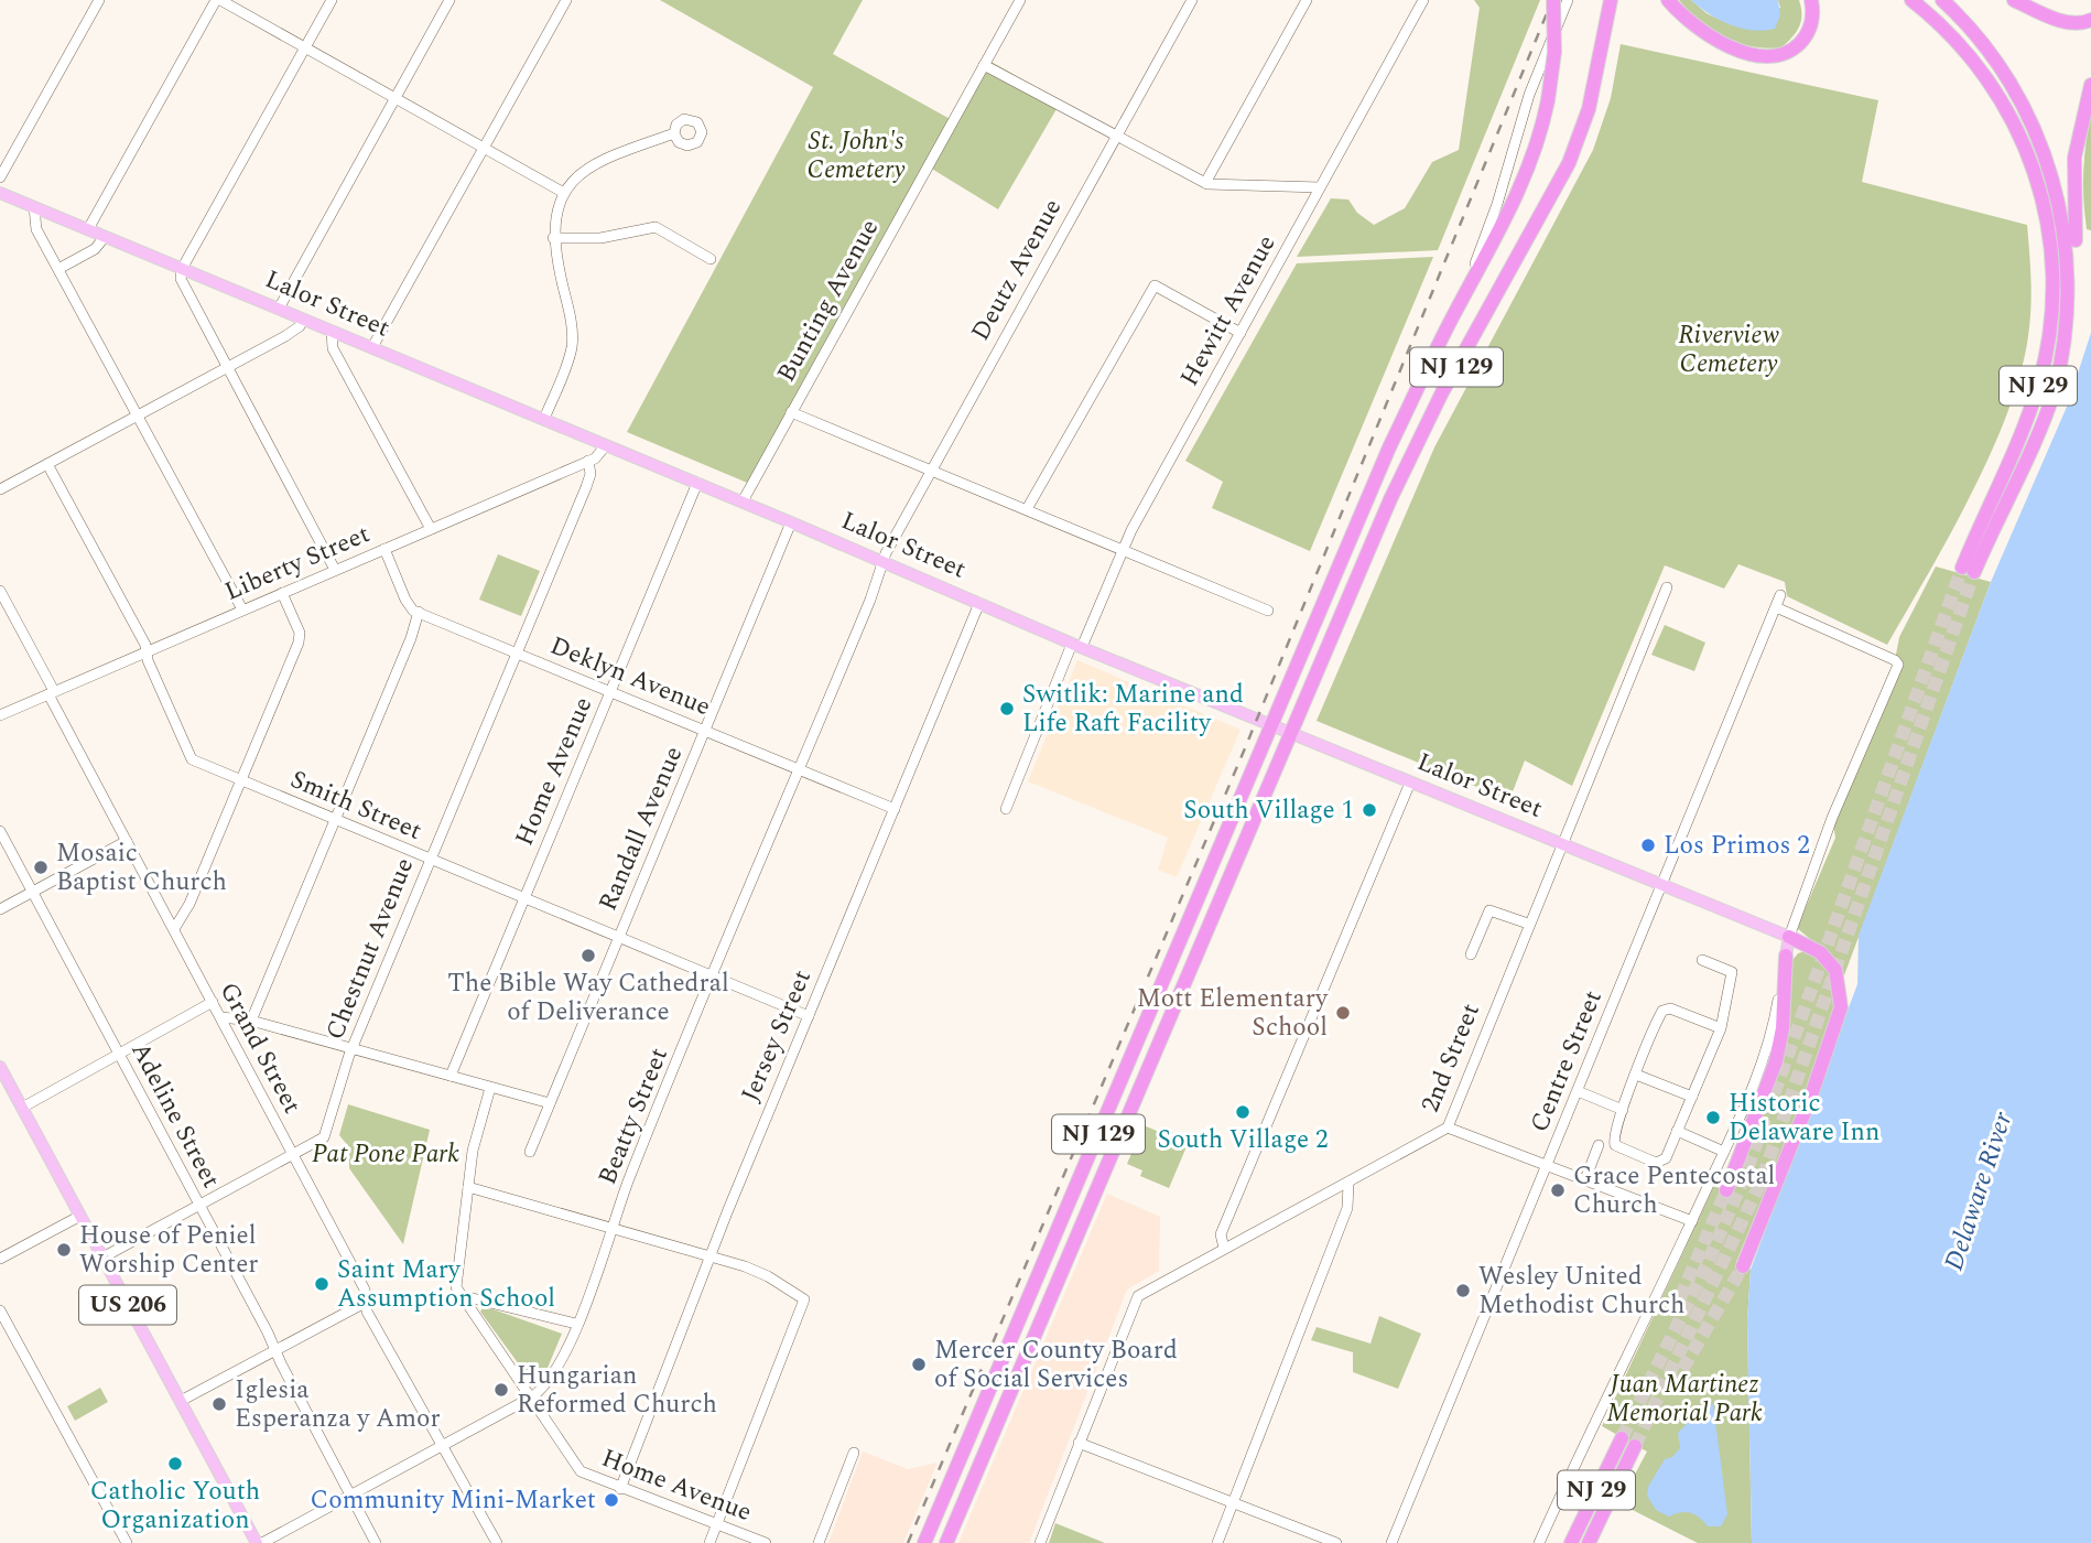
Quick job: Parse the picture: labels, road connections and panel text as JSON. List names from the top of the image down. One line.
{"streets":{"highway":["NJ 129","NJ 29"],"main road":["Lalor Street","US 206"],"street":["Deutz Avenue","Bunting Avenue","Hewitt Avenue","Liberty Street","Deklyn Avenue","Home Avenue","Smith Street","Randall Avenue","Chestnut Avenue","Jersey Street","Grand Street","2nd Street","Centre Street","Adeline Street","Beatty Street"]},"crossings":[["Deutz Avenue","Lalor Street"],["Deutz Avenue","Beatty Street"],["Bunting Avenue","Lalor Street"],["Lalor Street","Hewitt Avenue"],["Lalor Street","NJ 129"],["Lalor Street","Liberty Street"],["Lalor Street","Home Avenue"],["Lalor Street","Randall Avenue"],["Lalor Street","Jersey Street"],["Lalor Street","2nd Street"],["Lalor Street","Centre Street"],["Lalor Street","Beatty Street"],["Liberty Street","Smith Street"],["Liberty Street","Chestnut Avenue"],["Liberty Street","Grand Street"],["Deklyn Avenue","Home Avenue"],["Deklyn Avenue","Randall Avenue"],["Deklyn Avenue","Chestnut Avenue"],["Deklyn Avenue","Jersey Street"],["Deklyn Avenue","Beatty Street"],["Home Avenue","Smith Street"],["Home Avenue","Jersey Street"],["Home Avenue","Beatty Street"],["Smith Street","Randall Avenue"],["Smith Street","Chestnut Avenue"],["Smith Street","Jersey Street"],["Smith Street","Beatty Street"],["Chestnut Avenue","Grand Street"],["Chestnut Avenue","Adeline Street"],["Chestnut Avenue","US 206"],["Grand Street","Beatty Street"],["Adeline Street","Beatty Street"]],"water":["Delaware River"],"parks":["St. John's Cemetery","Riverview Cemetery","Pat Pone Park","Juan Martinez Memorial Park"],"places":["Switlik: Marine and Life Raft Facility","South Village 1","Los Primos 2","Mosaic Baptist Church","The Bible Way Cathedral of Deliverance","Mott Elementary School","South Village 2","Historic Delaware Inn","Grace Pentecostal Church","House of Peniel Worship Center","Saint Mary Assumption School","Wesley United Methodist Church","Mercer County Board of Social Services","Hungarian Reformed Church","Iglesia Esperanza y Amor","Catholic Youth Organization","Community Mini-Market"]}
